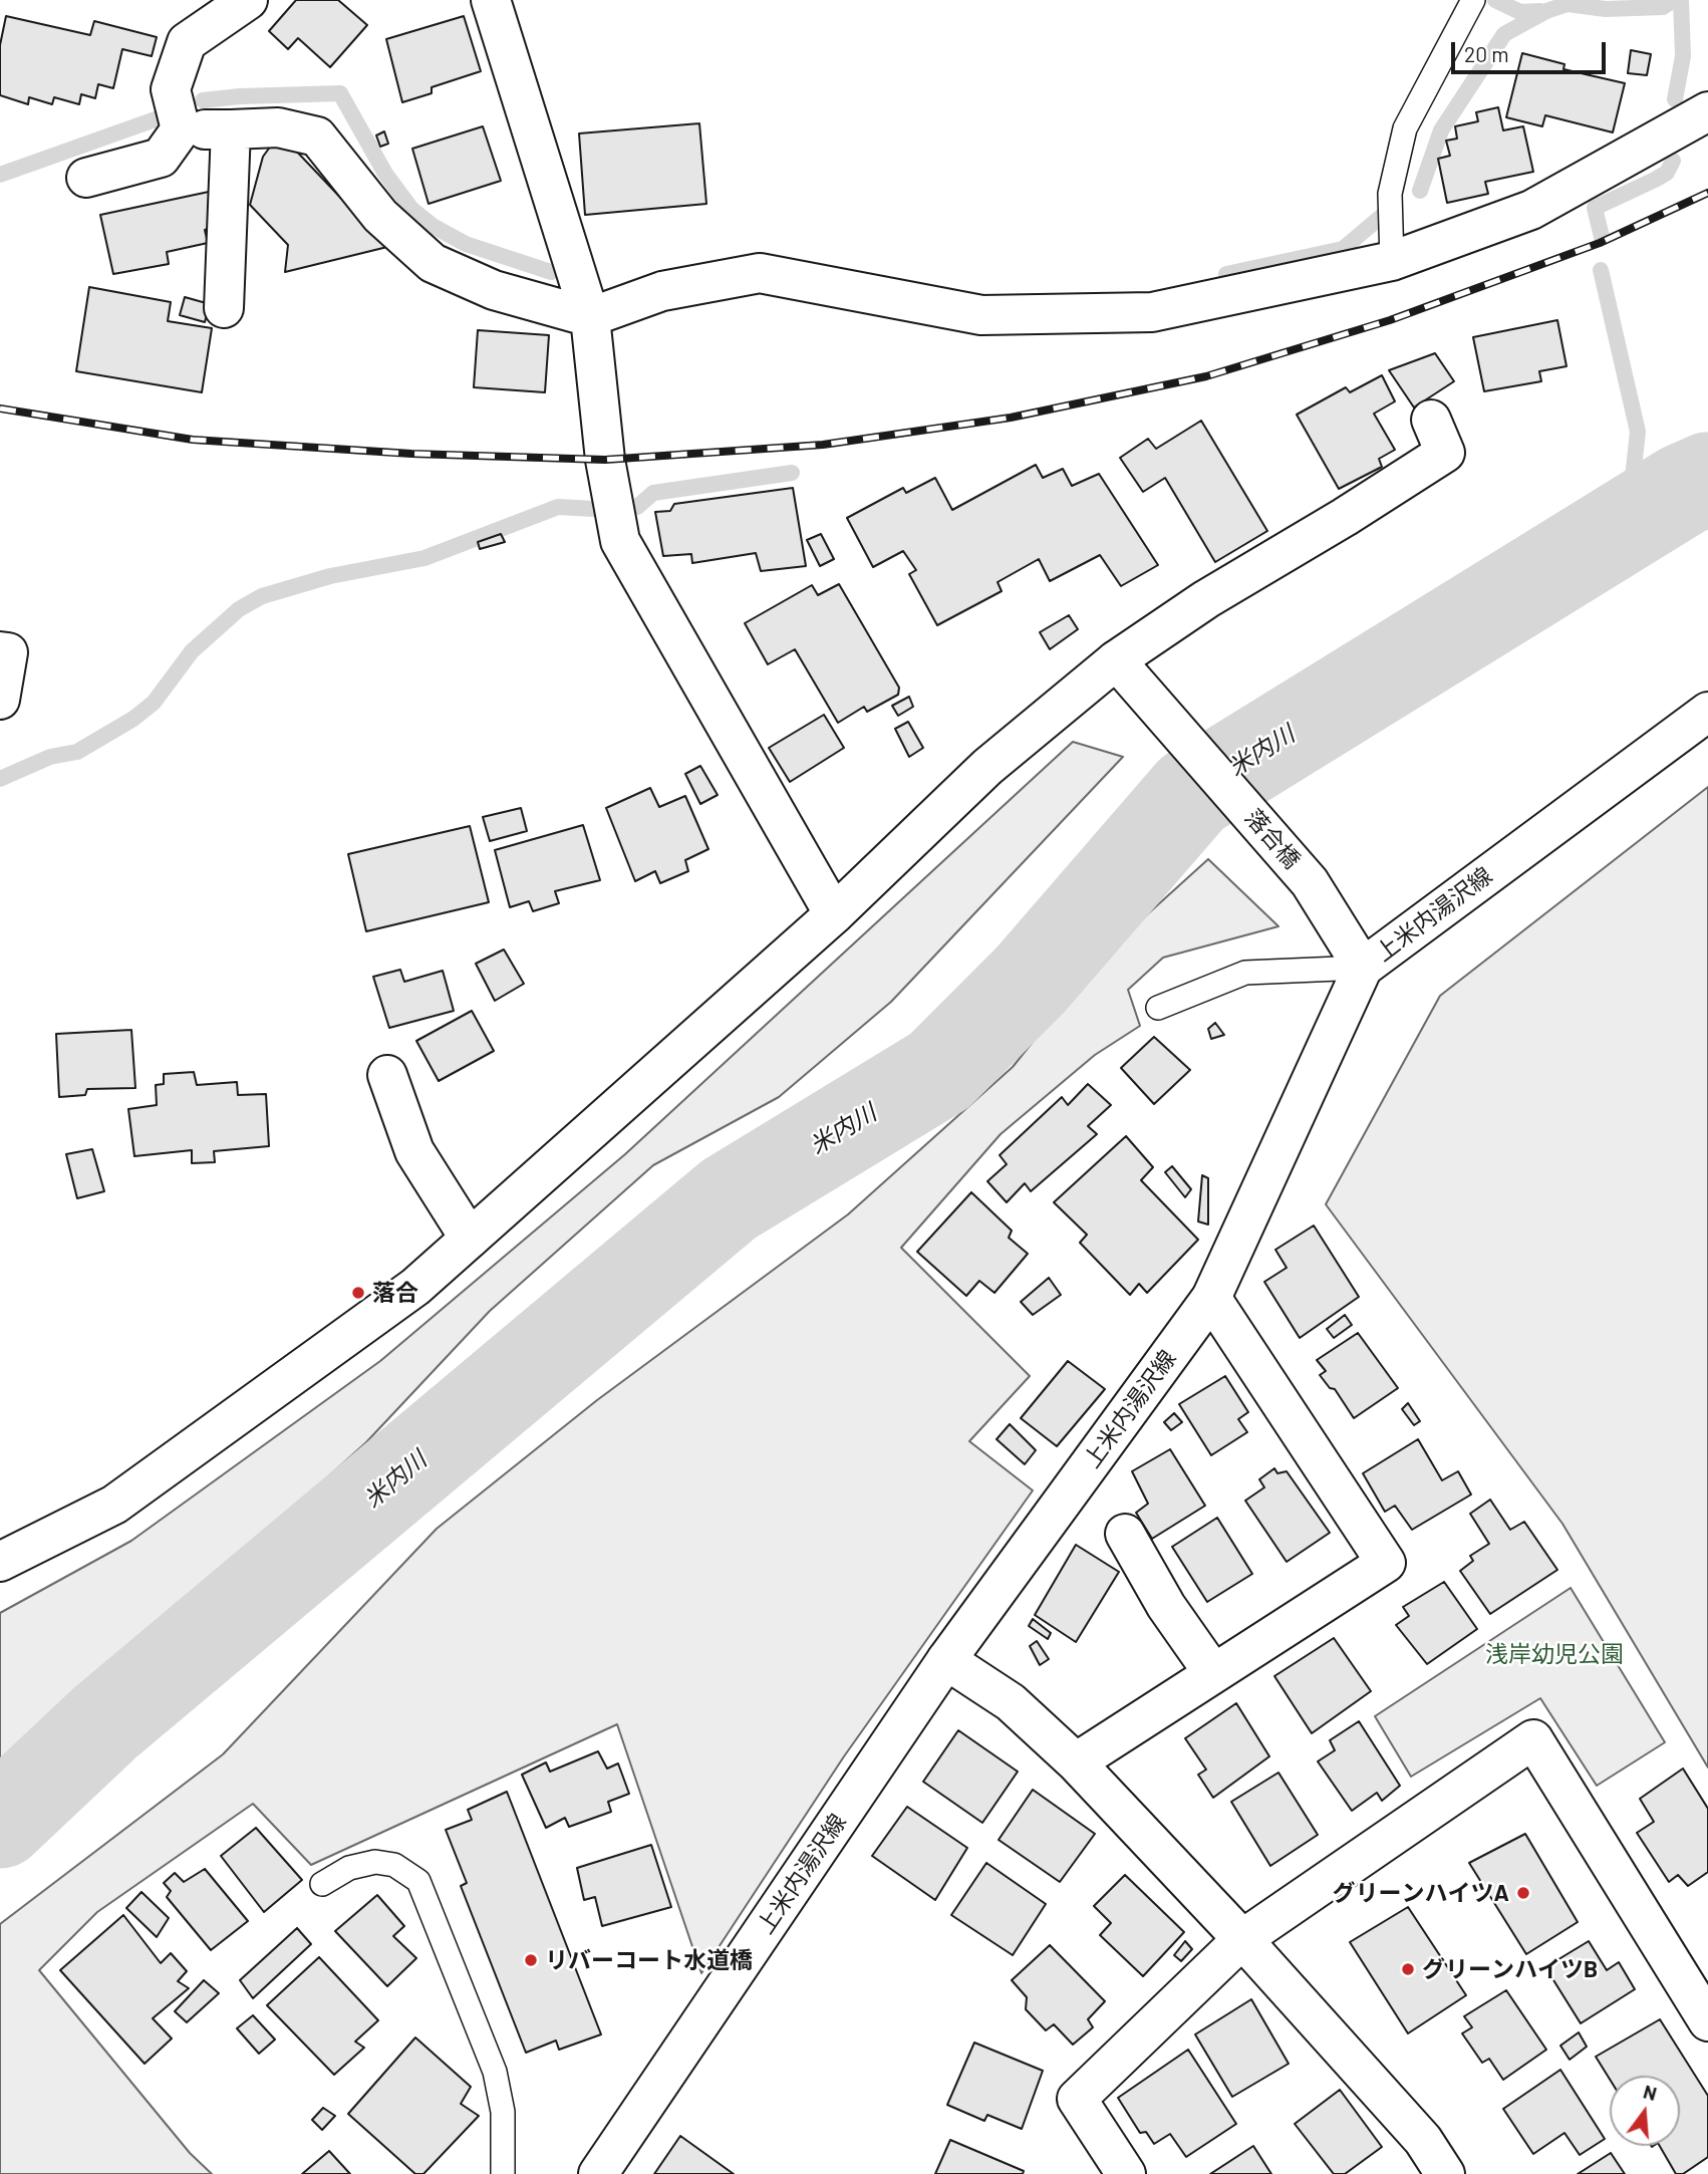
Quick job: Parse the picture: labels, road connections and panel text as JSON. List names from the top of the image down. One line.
{"streets":{"street":["落合橋","上米内湯沢線"]},"crossings":[["落合橋","上米内湯沢線"]],"water":["米内川"],"parks":["浅岸幼児公園"],"places":["落合","グリーンハイツA","リバーコート水道橋","グリーンハイツB"],"scale_bar":"20 m","north":"top"}
